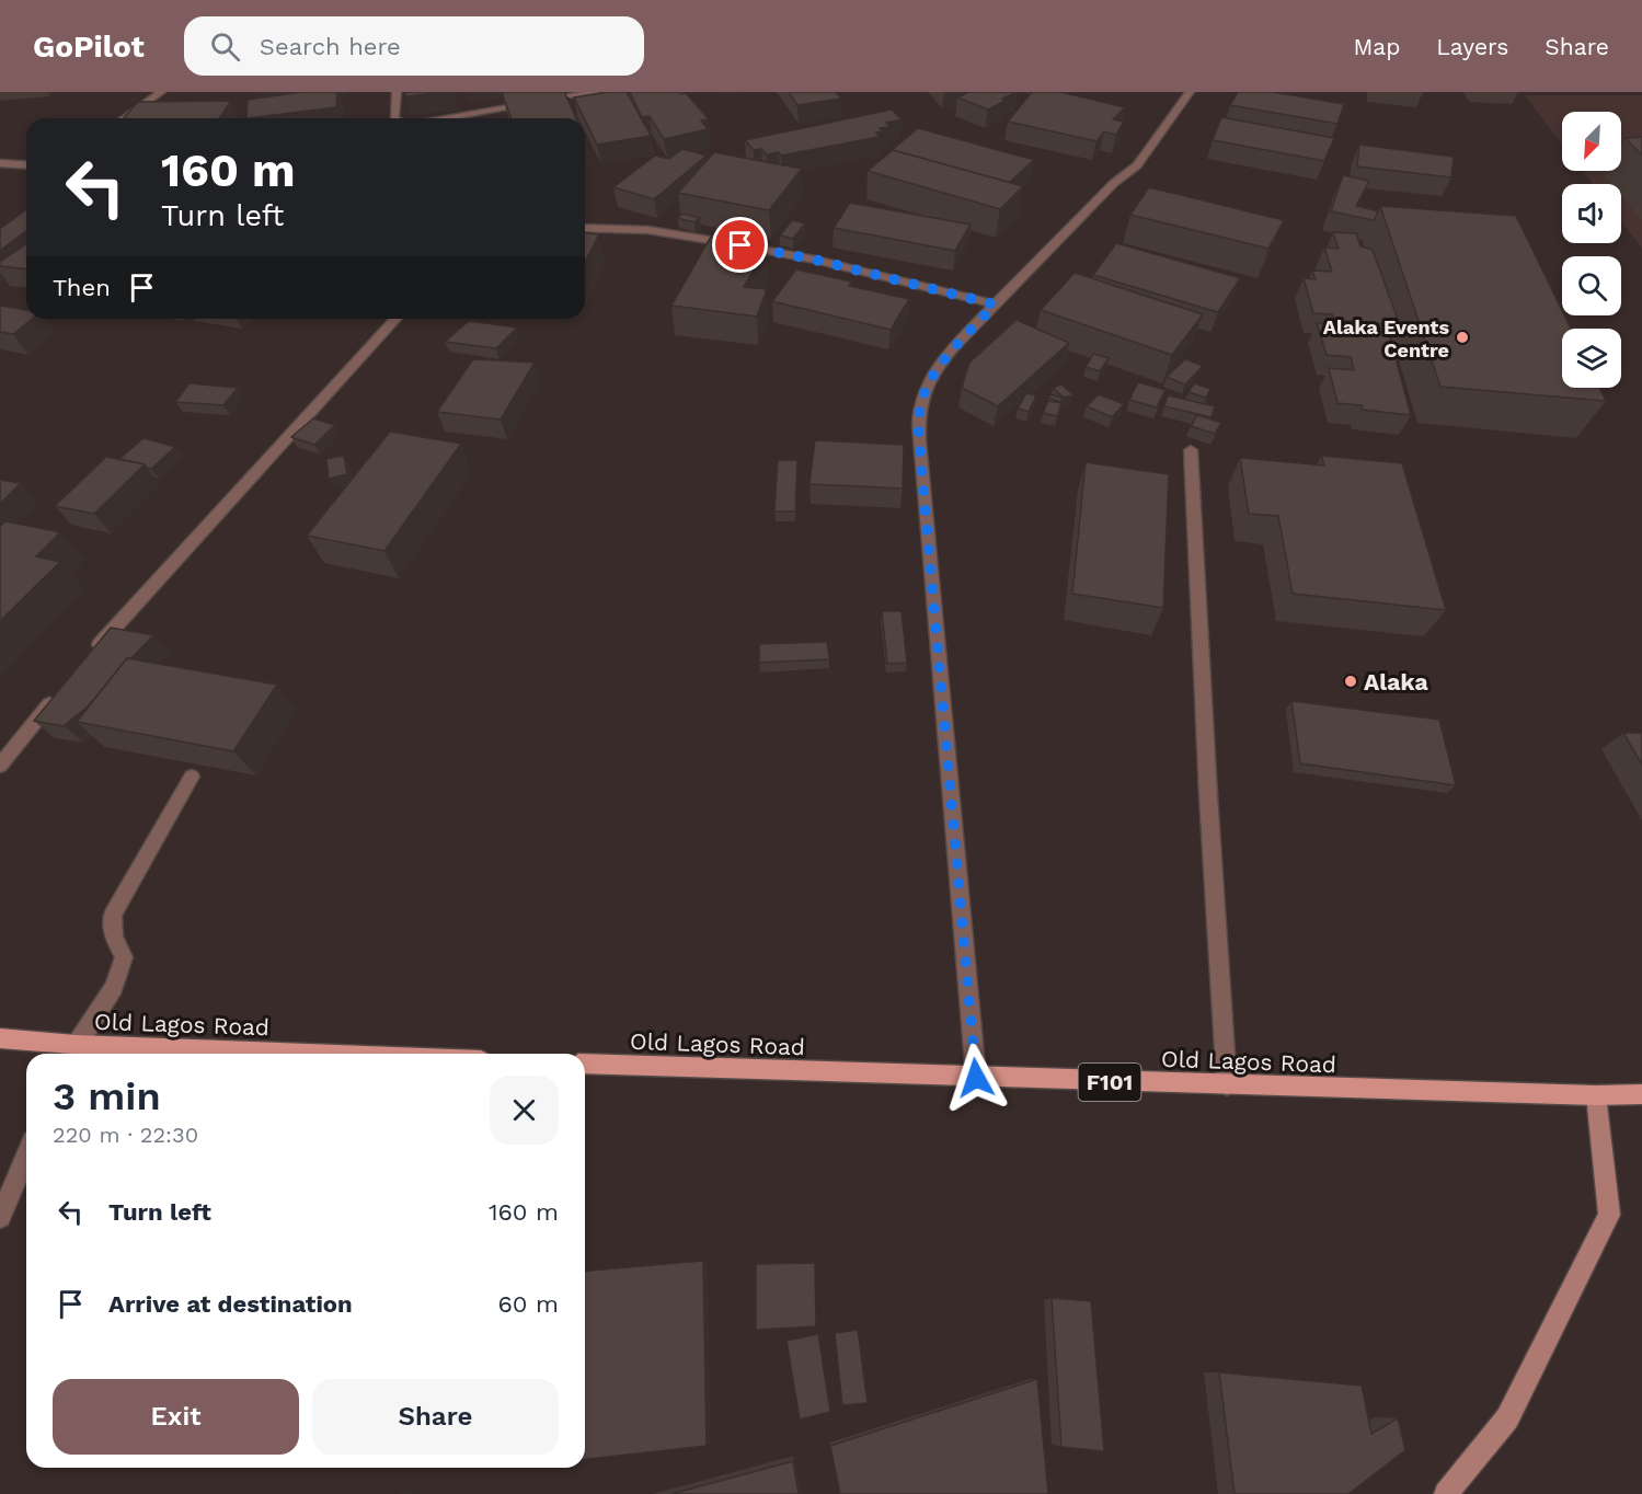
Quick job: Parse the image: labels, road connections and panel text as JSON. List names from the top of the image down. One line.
{"streets":{"main road":["Old Lagos Road","F101"]},"places":["Alaka Events Centre","Alaka"],"north":"bottom left","page":{"header":"GoPilot","search":"Search here","nav":["Map","Layers","Share"],"turn":["160 m","Turn left"],"then":"Then","heading":["3 min","220 m · 22:30"],"list":[{"name":"Turn left","value":"160 m"},{"name":"Arrive at destination","value":"60 m"}],"buttons":["Exit","Share"]}}
